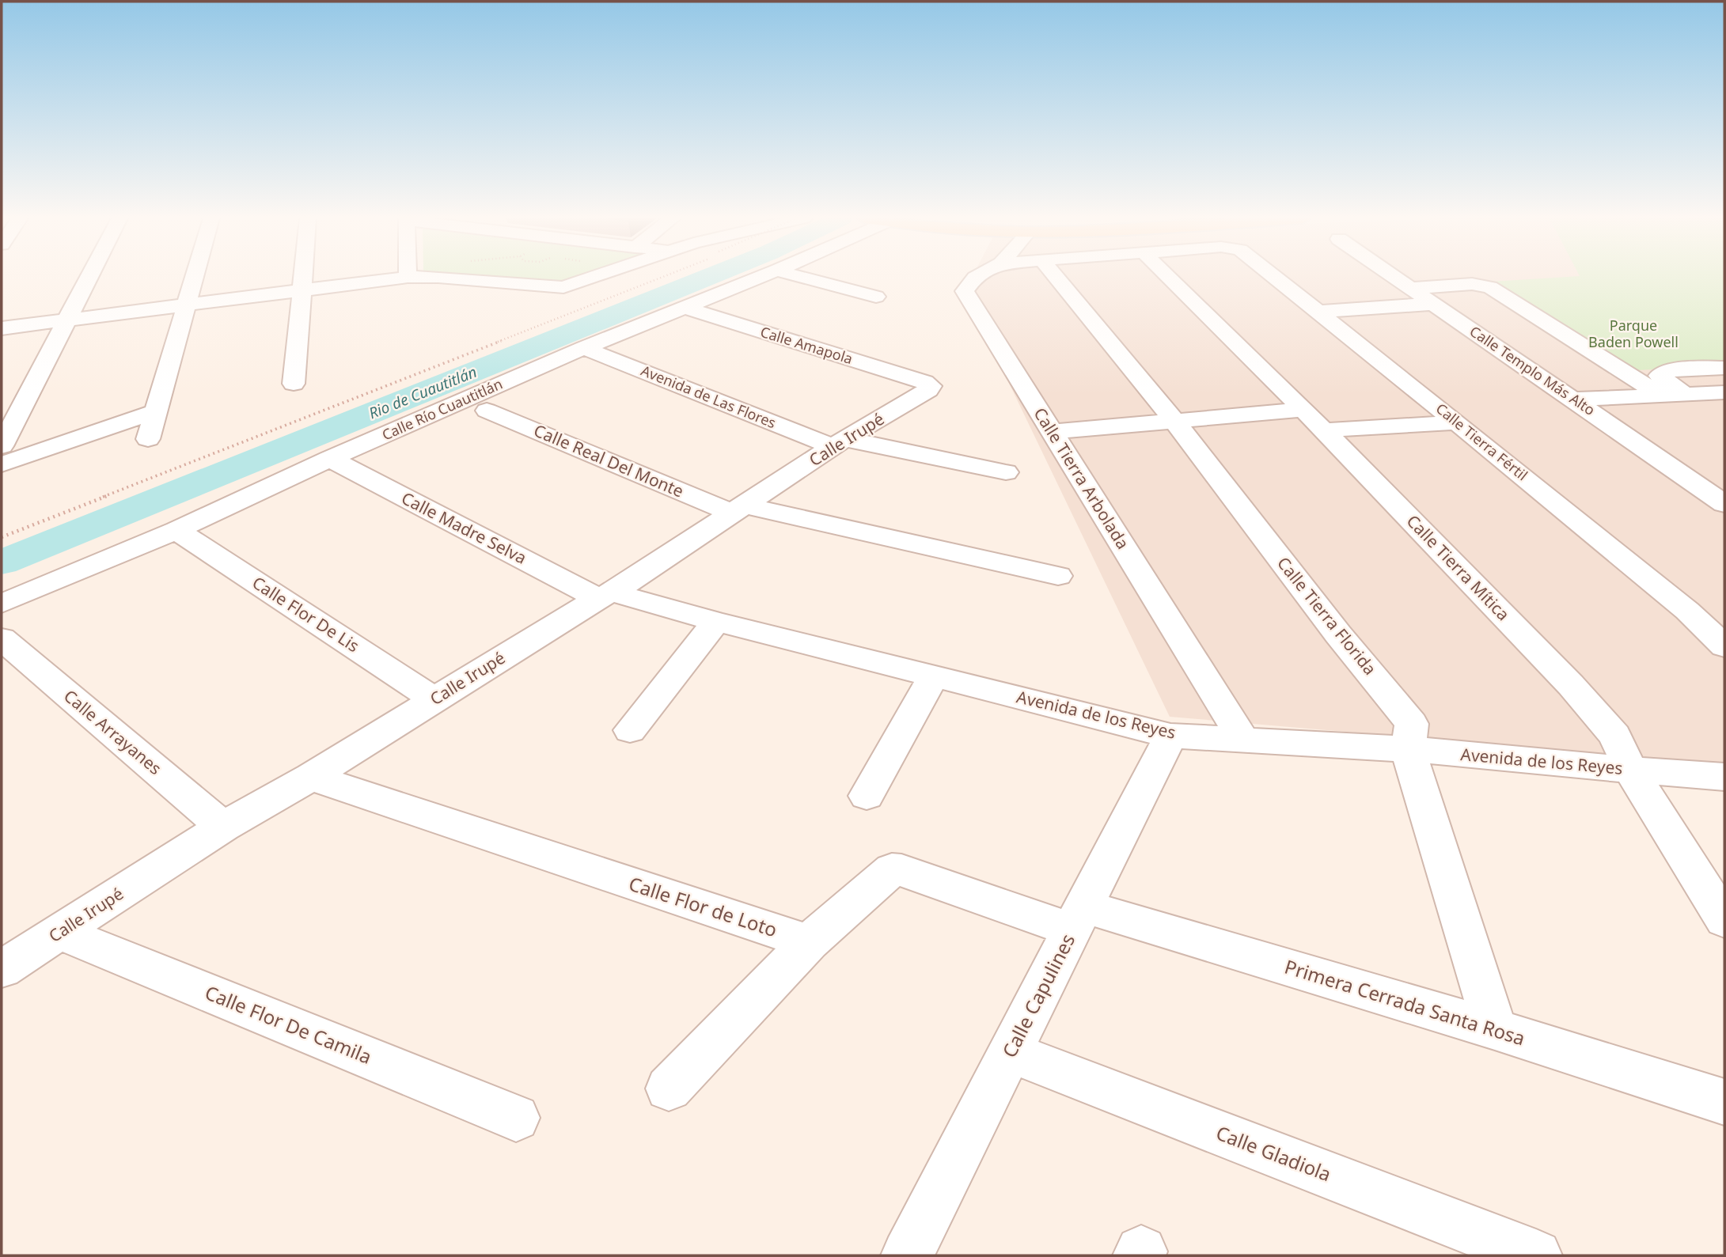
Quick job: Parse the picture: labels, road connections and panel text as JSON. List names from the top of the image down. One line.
{"streets":{"street":["Calle Amapola","Calle Templo Más Alto","Avenida de Las Flores","Calle Río Cuautitlán","Calle Irupé","Calle Tierra Fértil","Calle Real Del Monte","Calle Tierra Arbolada","Calle Madre Selva","Calle Tierra Mítica","Calle Flor De Lis","Calle Tierra Florida","Avenida de los Reyes","Calle Arrayanes","Calle Flor de Loto","Calle Capulines","Primera Cerrada Santa Rosa","Calle Flor De Camila","Calle Gladiola"]},"crossings":[["Calle Amapola","Calle Río Cuautitlán"],["Calle Amapola","Calle Irupé"],["Avenida de Las Flores","Calle Río Cuautitlán"],["Avenida de Las Flores","Calle Irupé"],["Calle Río Cuautitlán","Calle Madre Selva"],["Calle Río Cuautitlán","Calle Flor De Lis"],["Calle Irupé","Calle Real Del Monte"],["Calle Irupé","Calle Madre Selva"],["Calle Irupé","Calle Flor De Lis"],["Calle Irupé","Avenida de los Reyes"],["Calle Irupé","Calle Arrayanes"],["Calle Irupé","Calle Flor de Loto"],["Calle Irupé","Calle Flor De Camila"],["Calle Tierra Arbolada","Avenida de los Reyes"],["Calle Madre Selva","Avenida de los Reyes"],["Calle Tierra Mítica","Avenida de los Reyes"],["Calle Tierra Florida","Avenida de los Reyes"],["Calle Tierra Florida","Primera Cerrada Santa Rosa"],["Avenida de los Reyes","Calle Capulines"],["Calle Capulines","Primera Cerrada Santa Rosa"],["Calle Capulines","Calle Gladiola"]],"water":["Rio de Cuautitlán"],"parks":["Parque Baden Powell"]}
